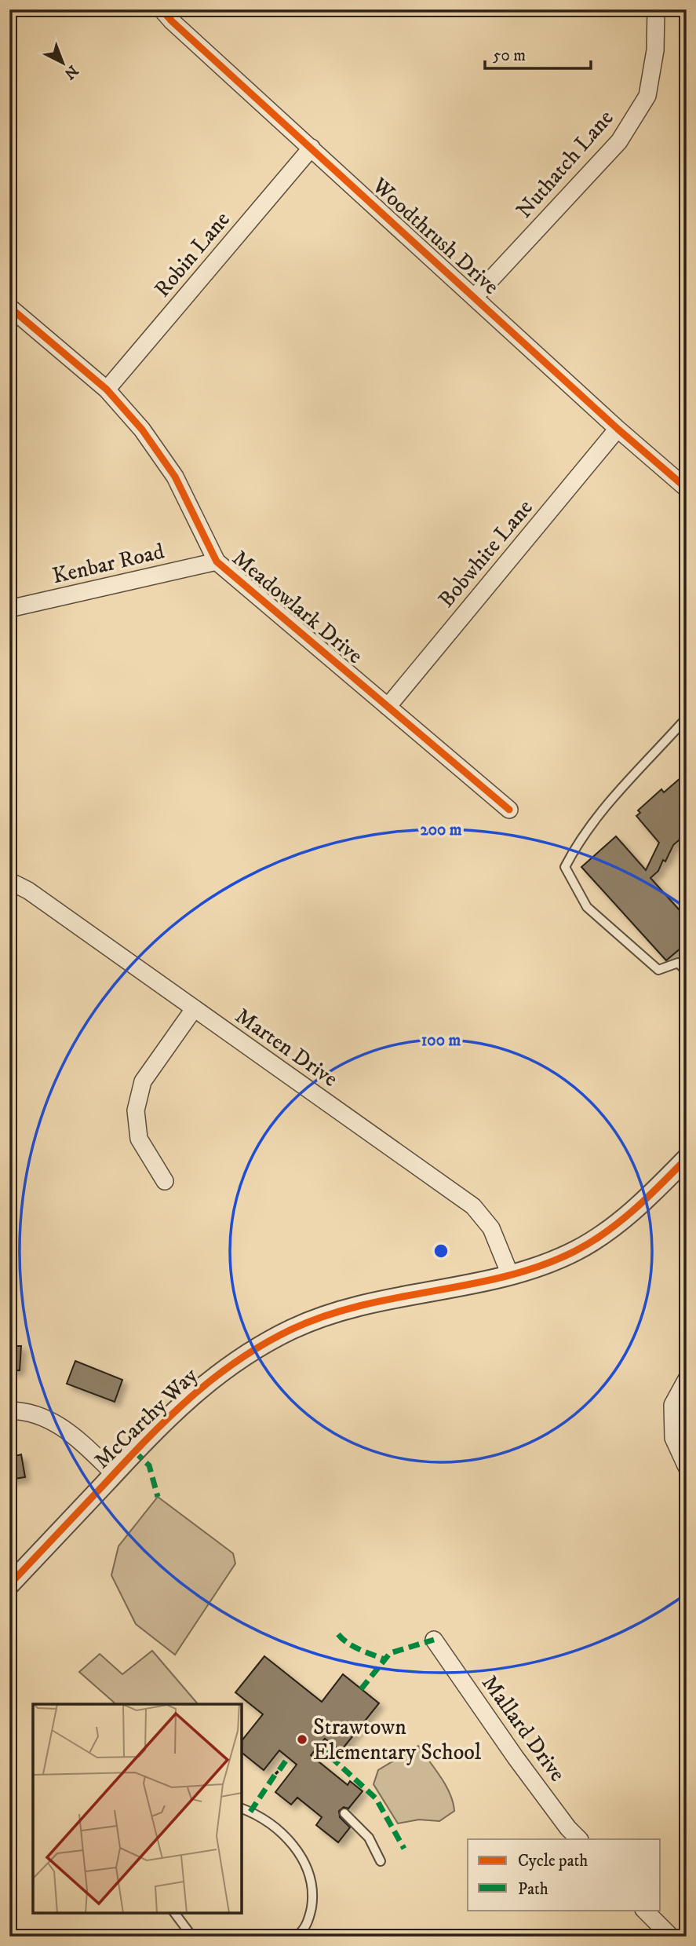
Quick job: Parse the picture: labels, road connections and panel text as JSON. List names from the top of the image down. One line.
{"streets":{"street":["Nuthatch Lane","Woodthrush Drive","Robin Lane","Bobwhite Lane","Kenbar Road","Meadowlark Drive","Marten Drive","McCarthy Way","Mallard Drive"]},"crossings":[["Nuthatch Lane","Woodthrush Drive"],["Woodthrush Drive","Robin Lane"],["Woodthrush Drive","Bobwhite Lane"],["Robin Lane","Meadowlark Drive"],["Bobwhite Lane","Meadowlark Drive"],["Kenbar Road","Meadowlark Drive"],["Marten Drive","McCarthy Way"]],"places":["Strawtown Elementary School"],"legend":["Cycle path","Path"],"scale_bar":"50 m","north":"bottom right","rings":["200 m","100 m"]}
